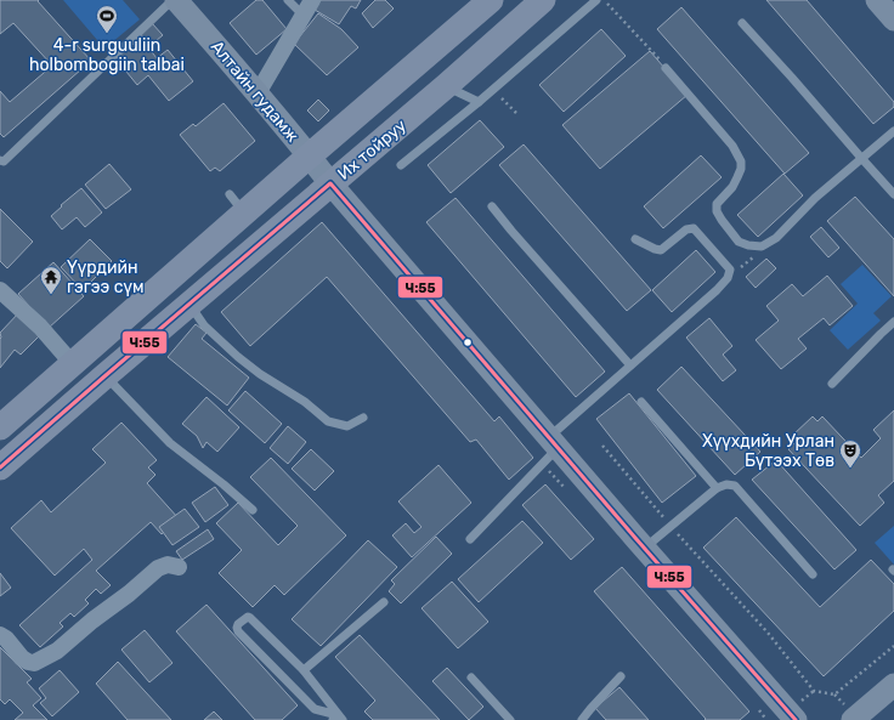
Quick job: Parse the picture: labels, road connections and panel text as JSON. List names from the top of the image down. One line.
{"streets":{"main road":["Алтайн гудамж","Их тойруу"]},"crossings":[["Алтайн гудамж","Их тойруу"]],"places":{"sports":["4-r surguuliin holbombogiin talbai"],"temple":["Үүрдийн гэгээ сүм"],"theatre":["Хүүхдийн Урлан Бүтээх Төв"]},"lines":["transit line Ч:55"]}
